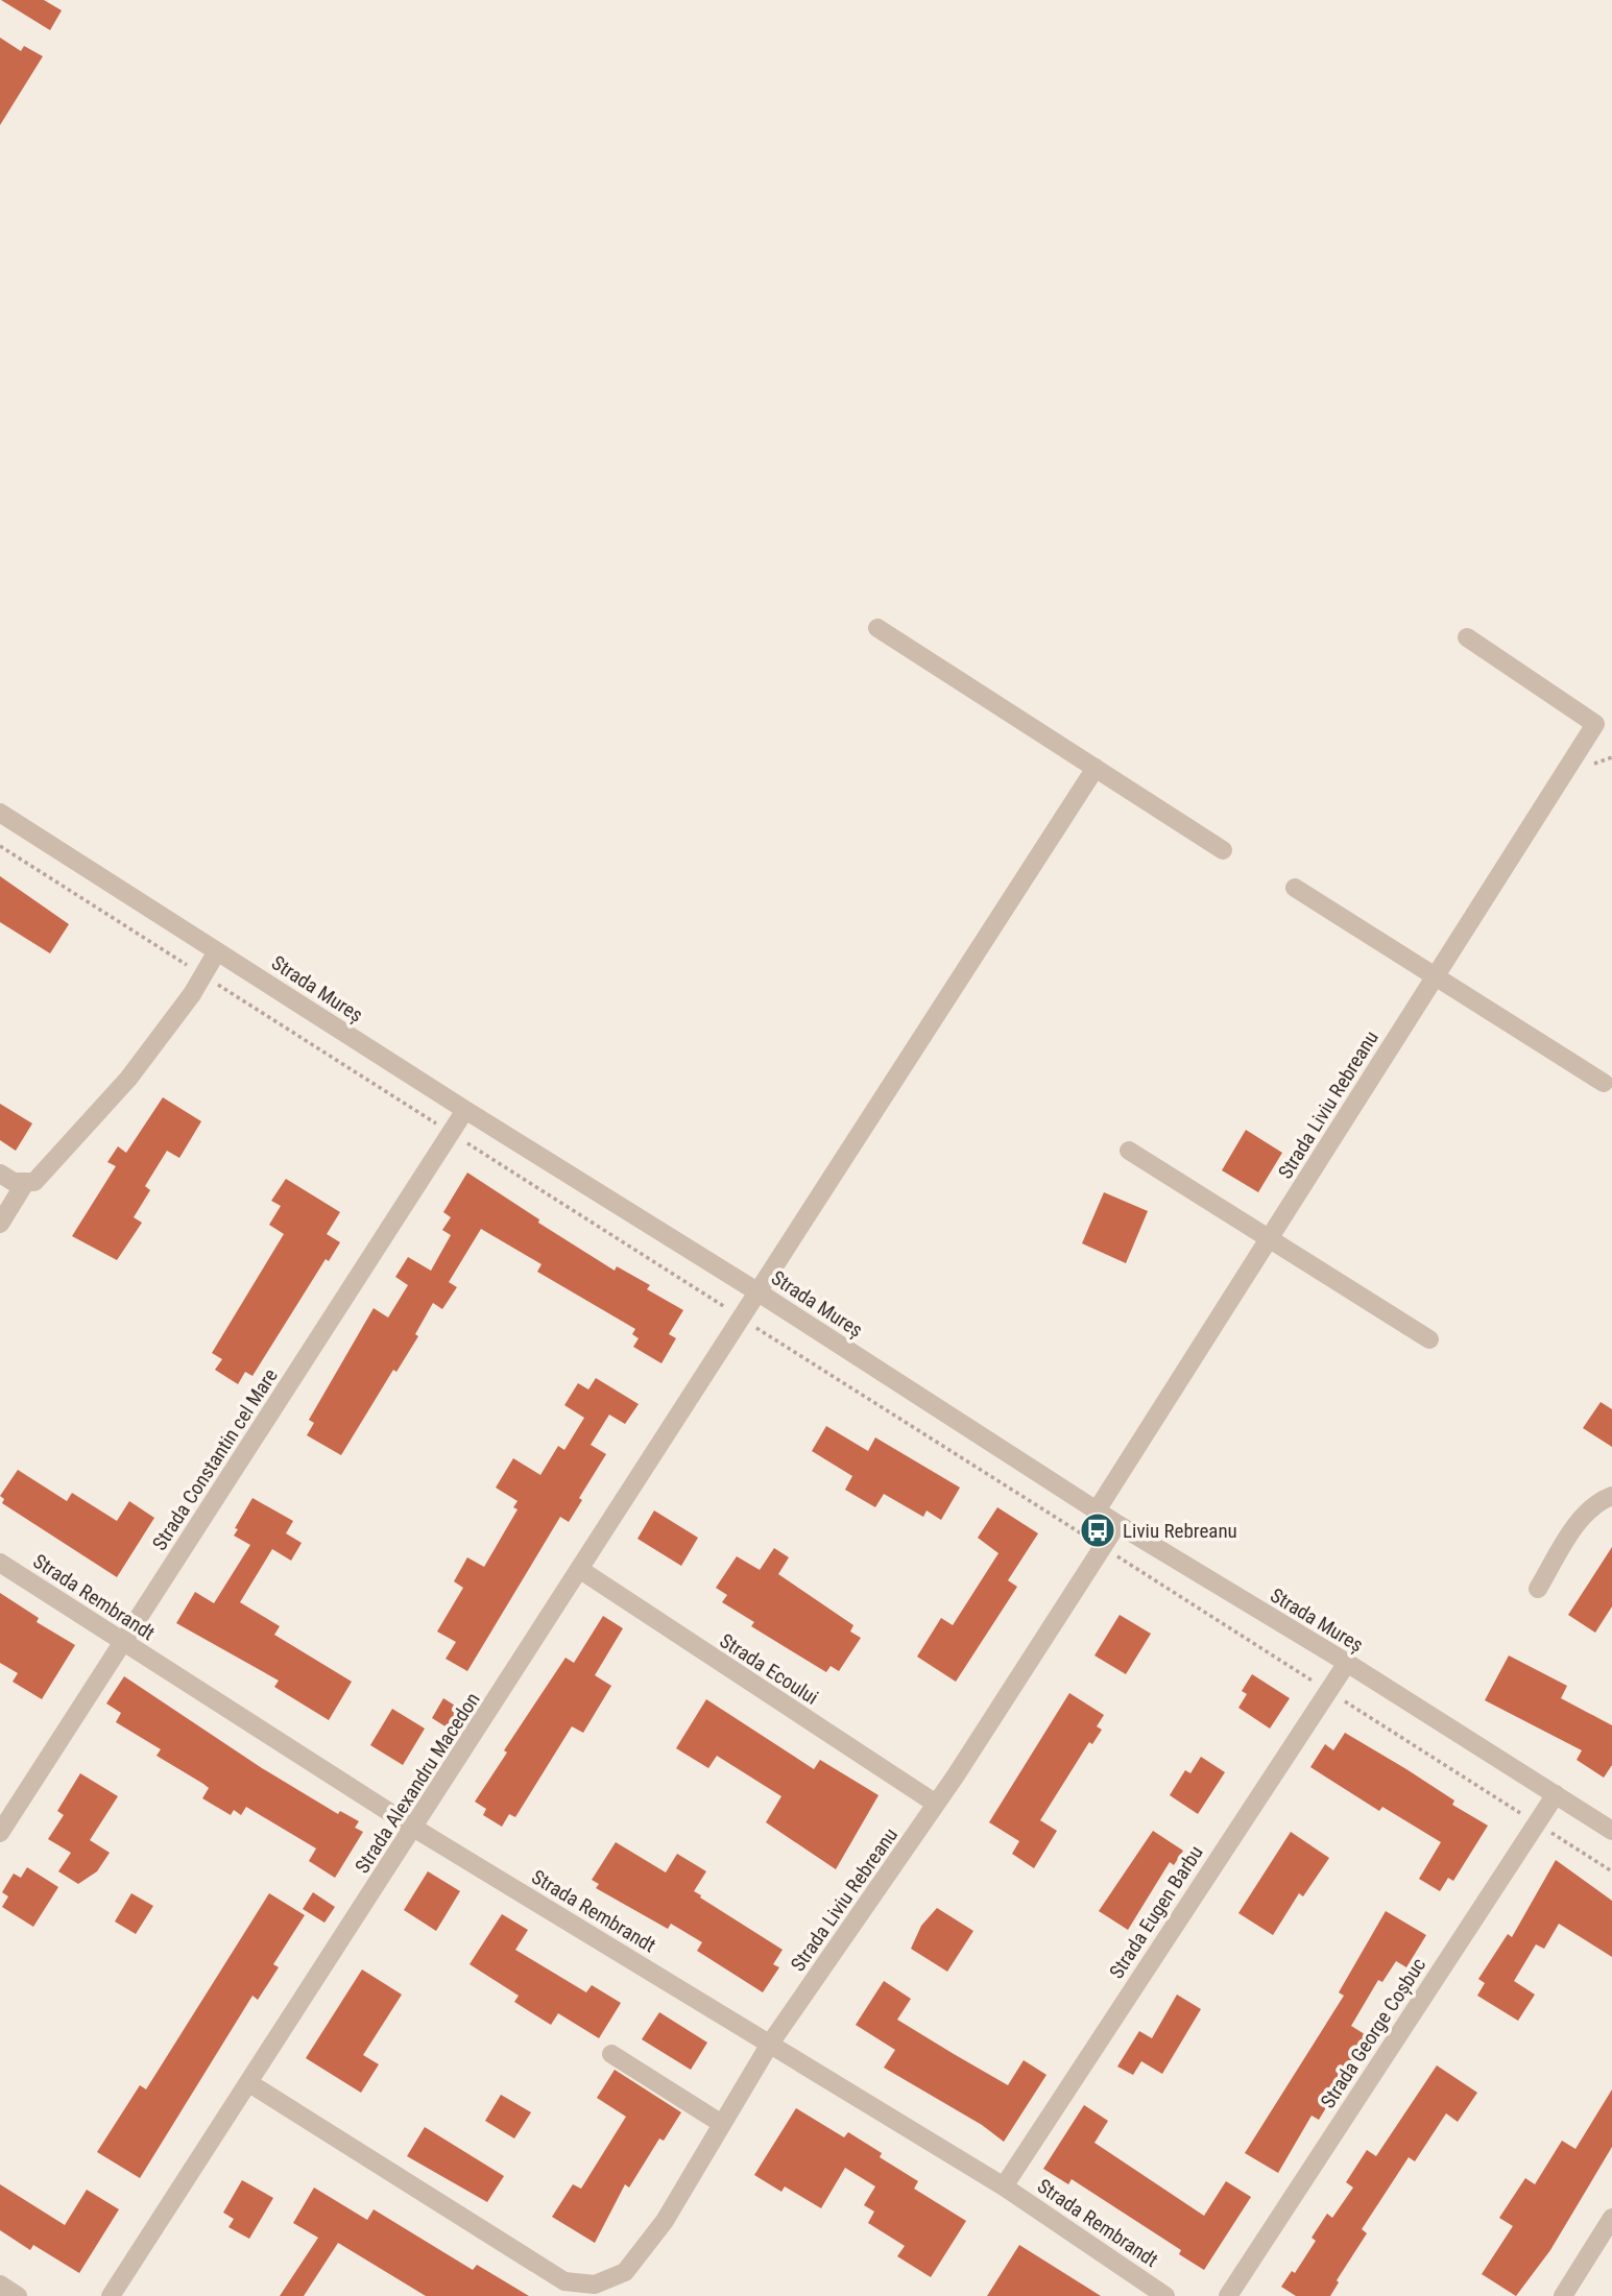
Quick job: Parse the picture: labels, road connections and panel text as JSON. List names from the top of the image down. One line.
{"streets":{"street":["Strada Mureș","Strada Liviu Rebreanu","Strada Constantin cel Mare","Strada Rembrandt","Strada Ecoului","Strada Alexandru Macedon","Strada Eugen Barbu","Strada George Coșbuc"]},"crossings":[["Strada Mureș","Strada Liviu Rebreanu"],["Strada Mureș","Strada Constantin cel Mare"],["Strada Mureș","Strada Alexandru Macedon"],["Strada Mureș","Strada Eugen Barbu"],["Strada Mureș","Strada George Coșbuc"],["Strada Liviu Rebreanu","Strada Rembrandt"],["Strada Liviu Rebreanu","Strada Ecoului"],["Strada Liviu Rebreanu","Strada Alexandru Macedon"],["Strada Constantin cel Mare","Strada Rembrandt"],["Strada Rembrandt","Strada Alexandru Macedon"],["Strada Rembrandt","Strada Eugen Barbu"],["Strada Ecoului","Strada Alexandru Macedon"]],"places":{"bus stop":["Liviu Rebreanu"]}}
